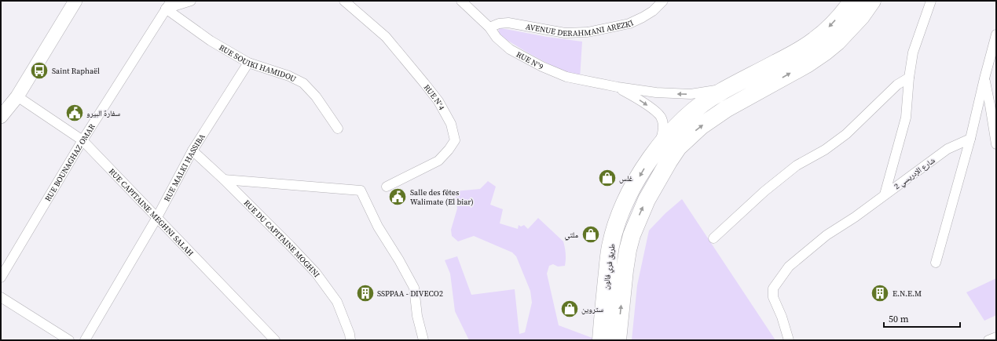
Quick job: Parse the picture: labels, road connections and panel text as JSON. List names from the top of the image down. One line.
{"streets":{"highway":["طريق فري فالون"],"street":["AVENUE DERAHMANI AREZKI","RUE N°9","RUE SOUIKI HAMIDOU","RUE N°4","RUE BOUNAGHAZ OMAR","RUE MALKI HASSIBA","شارع الإدريسي 2","RUE CAPITAINE MEGHNI SALAH","RUE DU CAPITAINE MOGHNI"]},"crossings":[["AVENUE DERAHMANI AREZKI","RUE N°9"],["RUE N°9","طريق فري فالون"],["RUE SOUIKI HAMIDOU","RUE BOUNAGHAZ OMAR"],["RUE SOUIKI HAMIDOU","RUE MALKI HASSIBA"],["RUE BOUNAGHAZ OMAR","RUE CAPITAINE MEGHNI SALAH"],["RUE MALKI HASSIBA","RUE CAPITAINE MEGHNI SALAH"],["RUE MALKI HASSIBA","RUE DU CAPITAINE MOGHNI"]],"one_way":["RUE N°9"],"places":{"bus stop":["Saint Raphaël"],"public building":["سفارة البيرو","Salle des fêtes Walimate (El biar)"],"shop":["غلس","ملتي","ستروين"],"building":["SSPPAA - DIVECO2","E.N.E.M"]},"scale_bar":"50 m"}
